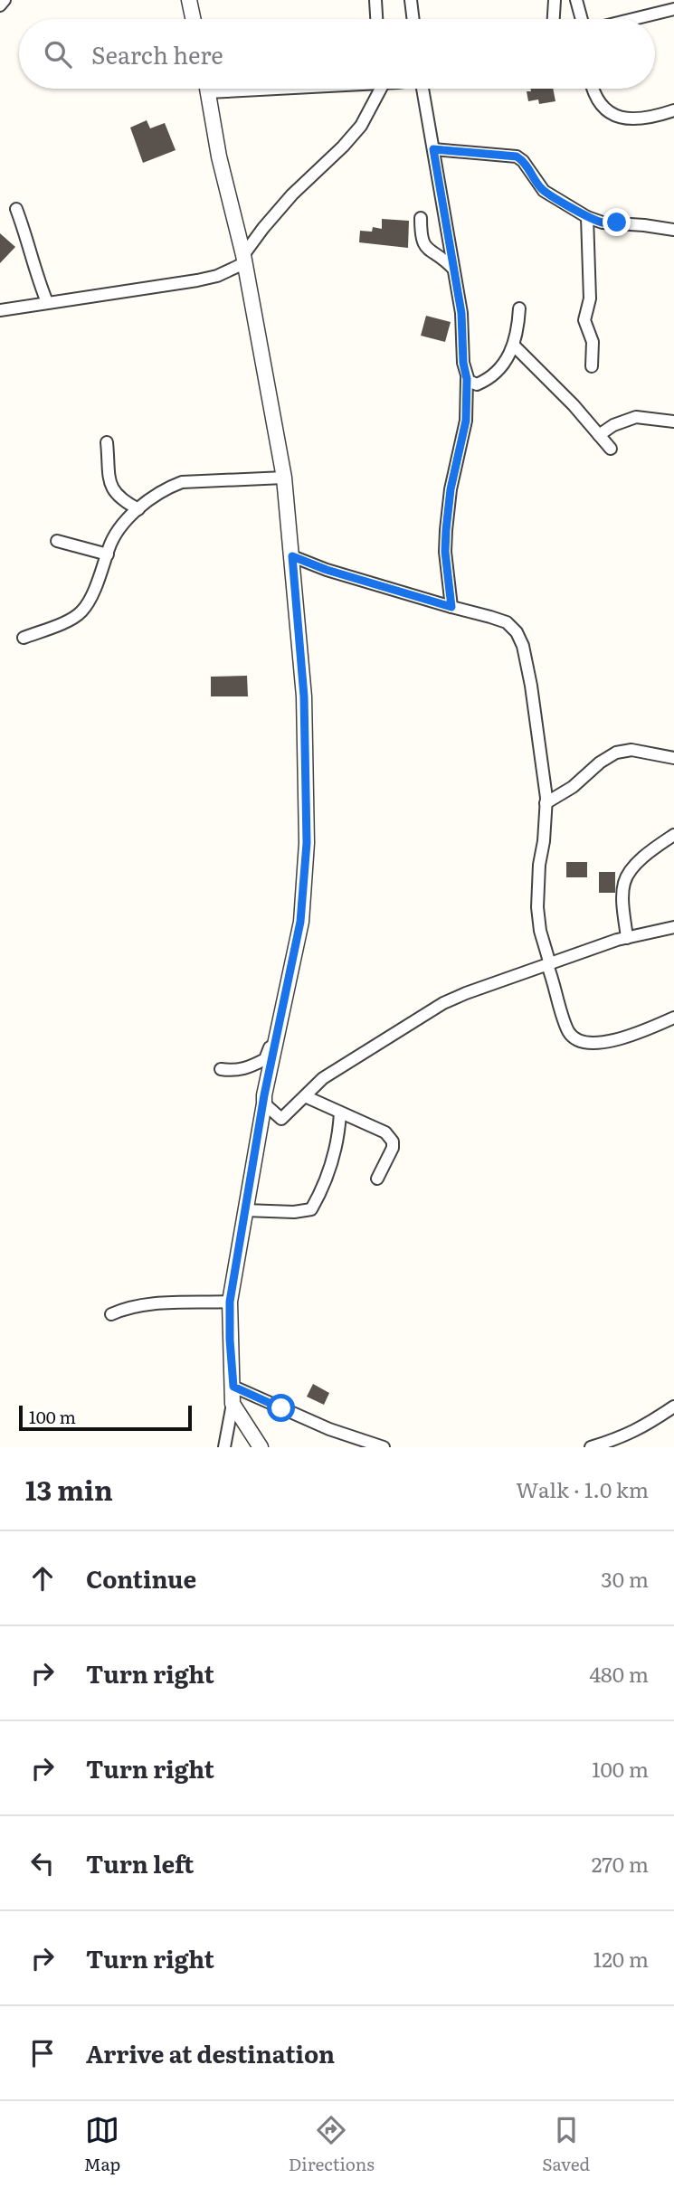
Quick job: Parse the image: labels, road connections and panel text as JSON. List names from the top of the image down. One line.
{"scale_bar":"100 m","page":{"search":"Search here","scale":"100 m","heading":["13 min","Walk · 1.0 km"],"list":[["Continue","30 m"],["Turn right","480 m"],["Turn right","100 m"],["Turn left","270 m"],["Turn right","120 m"],"Arrive at destination"],"nav":["Map","Directions","Saved"]}}
